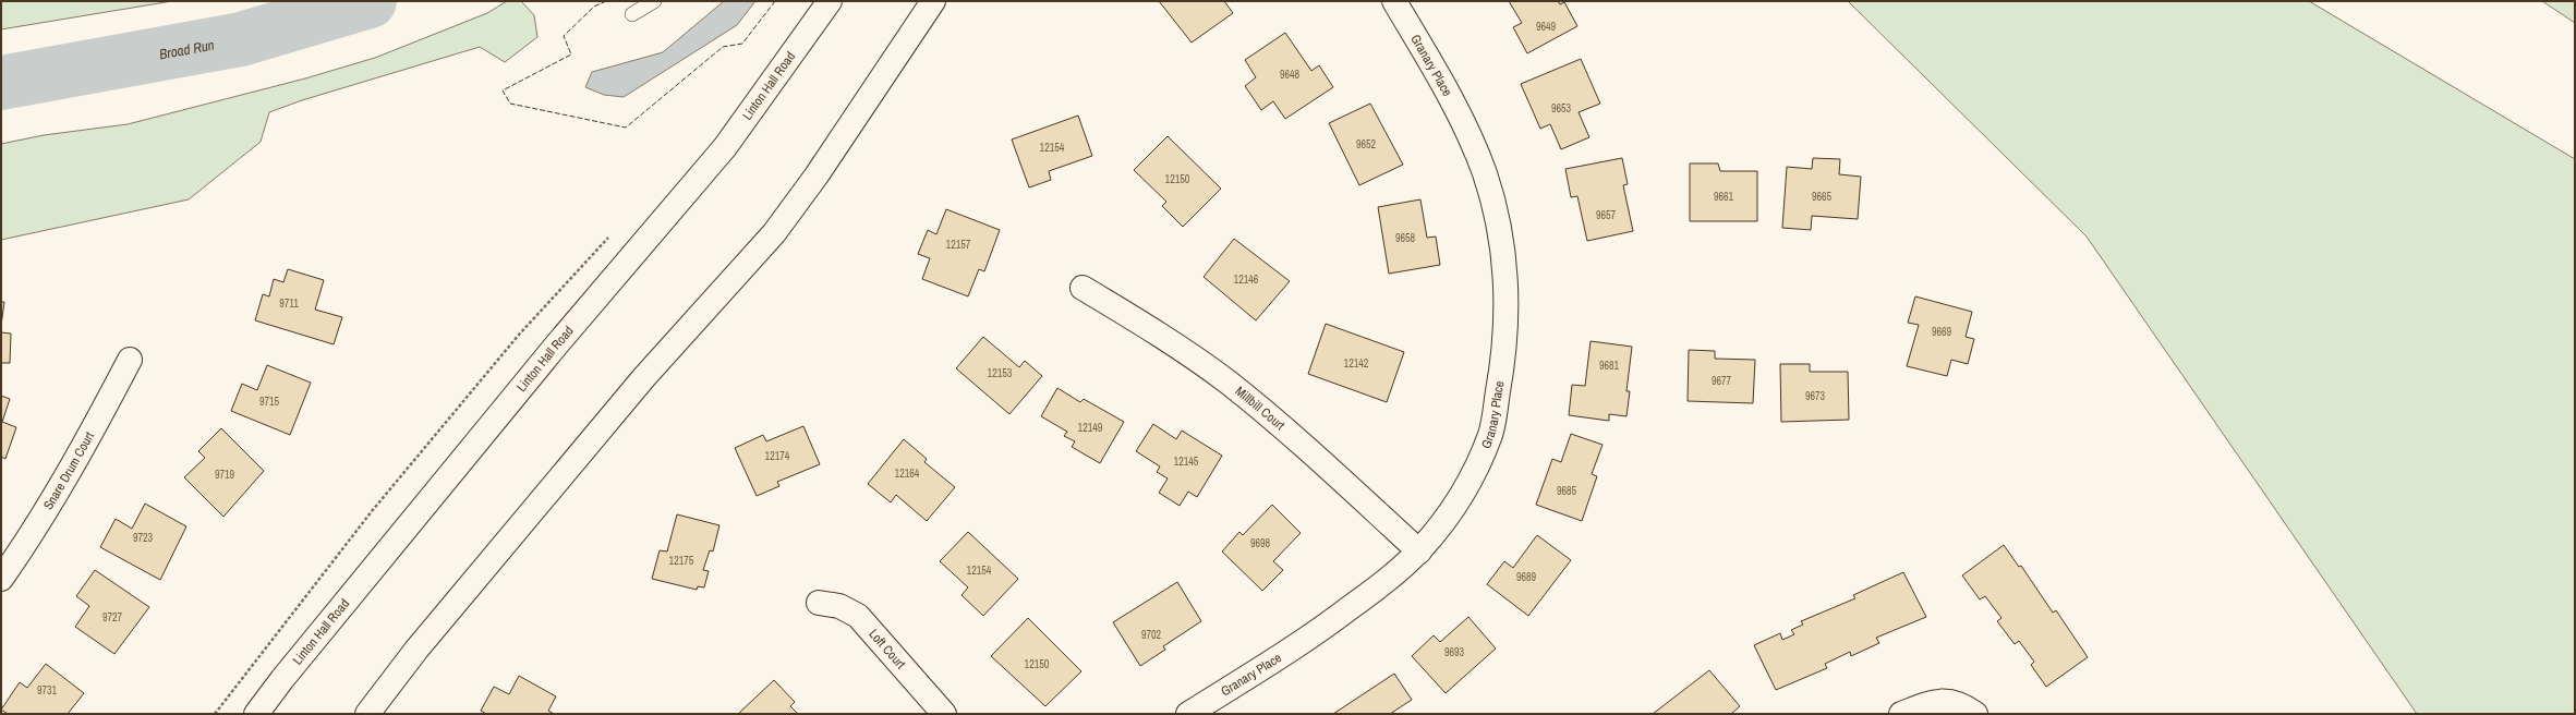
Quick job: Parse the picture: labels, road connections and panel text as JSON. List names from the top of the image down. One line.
{"streets":{"street":["Granary Place","Linton Hall Road","Millbill Court","Snare Drum Court","Loft Court"]},"crossings":[["Granary Place","Millbill Court"]],"water":["Broad Run"],"house_numbers":["9649","9648","9653","9652","12154","12150","9661","9665","9657","9658","12157","12146","9711","9669","12142","9681","12153","9677","9673","9715","12149","12174","12145","12164","9719","9685","9723","9698","12175","12154","9689","9727","9702","9693","12150","9731"]}
